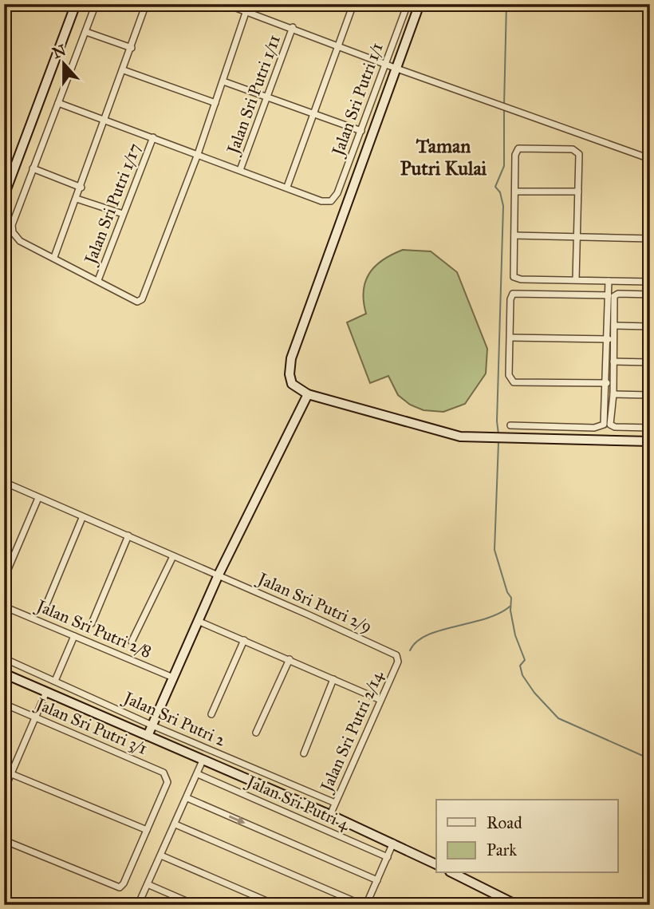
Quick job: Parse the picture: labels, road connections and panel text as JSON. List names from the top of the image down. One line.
{"streets":{"street":["Jalan Sri Putri 1/11","Jalan Sri Putri 1/1","Jalan Sri Putri 1/17","Jalan Sri Putri 2/9","Jalan Sri Putri 2/8","Jalan Sri Putri 2","Jalan Sri Putri 3/1","Jalan Sri Putri 2/14","Jalan Sri Putri 4"]},"crossings":[["Jalan Sri Putri 2/9","Jalan Sri Putri 2/14"],["Jalan Sri Putri 2","Jalan Sri Putri 2/14"]],"districts":["Taman Putri Kulai"],"legend":["Road","Park"],"north":"top"}
